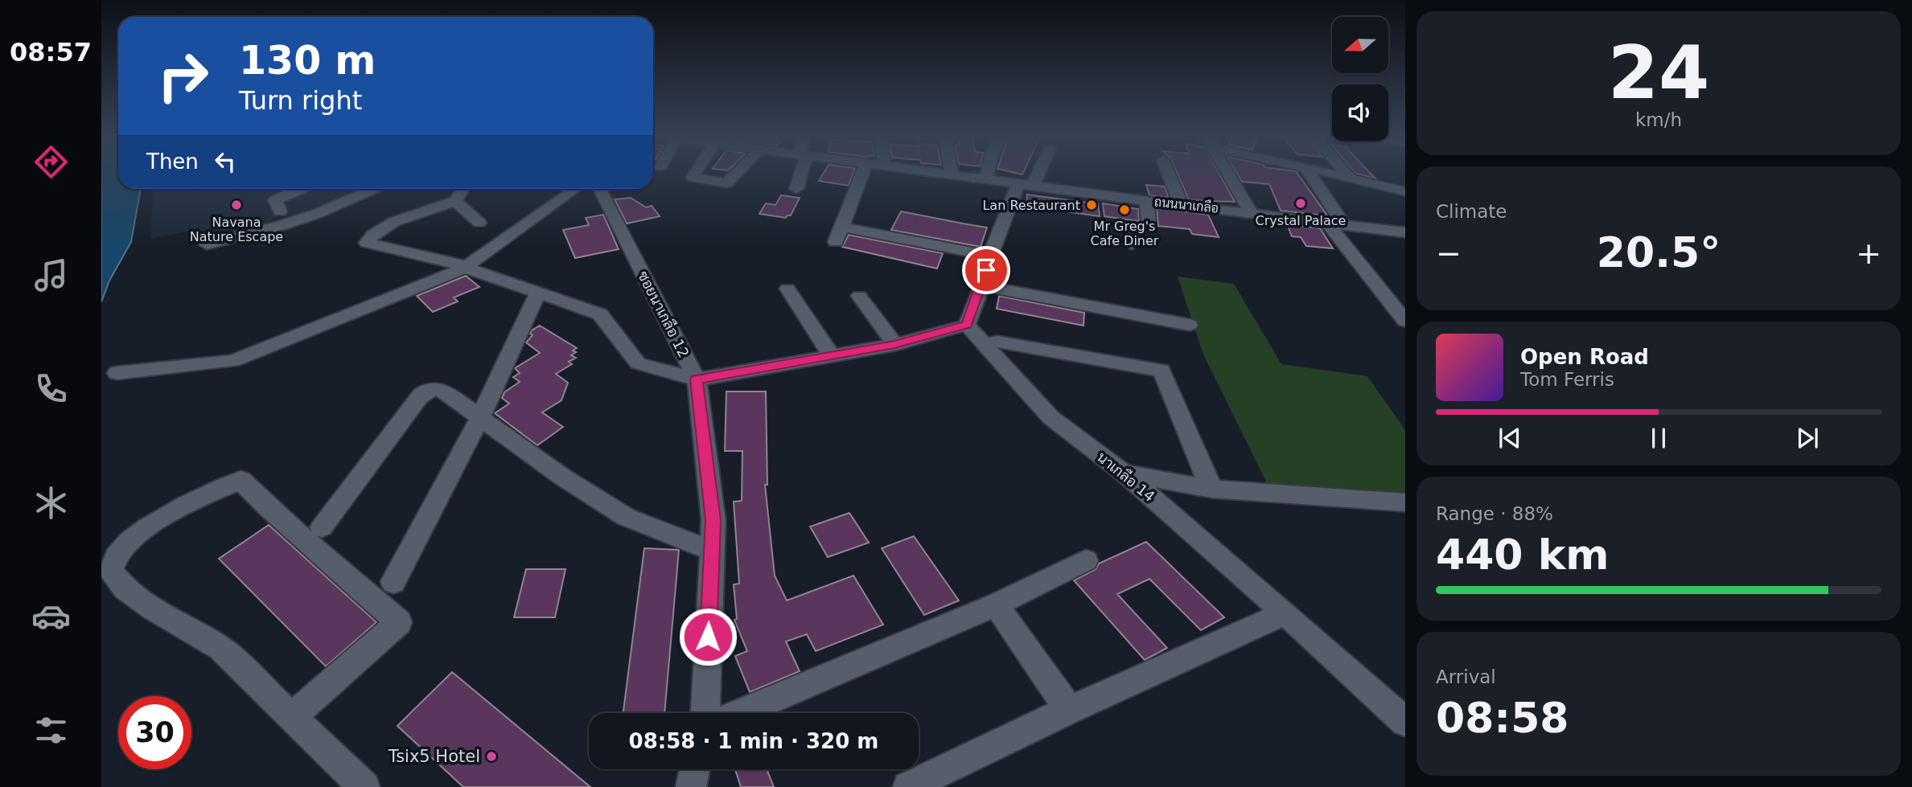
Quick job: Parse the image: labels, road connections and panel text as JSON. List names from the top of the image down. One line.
{"streets":{"street":["ถนนนาเกลือ","ซอยนาเกลือ 12","นาเกลือ 14"]},"places":["Crystal Palace","Navana Nature Escape","Lan Restaurant","Mr Greg's Cafe Diner","Tsix5 Hotel"],"north":"left","page":{"tabs":"08:57","tile":[["24","km/h"],"Climate",["Range · 88%","440 km"],["Arrival","08:58"]],"turn":["130 m","Turn right"],"then":"Then","heat":["−","20.5°","+"],"song":["Open Road","Tom Ferris"],"limit":"30","trip":"08:58 · 1 min · 320 m"}}
